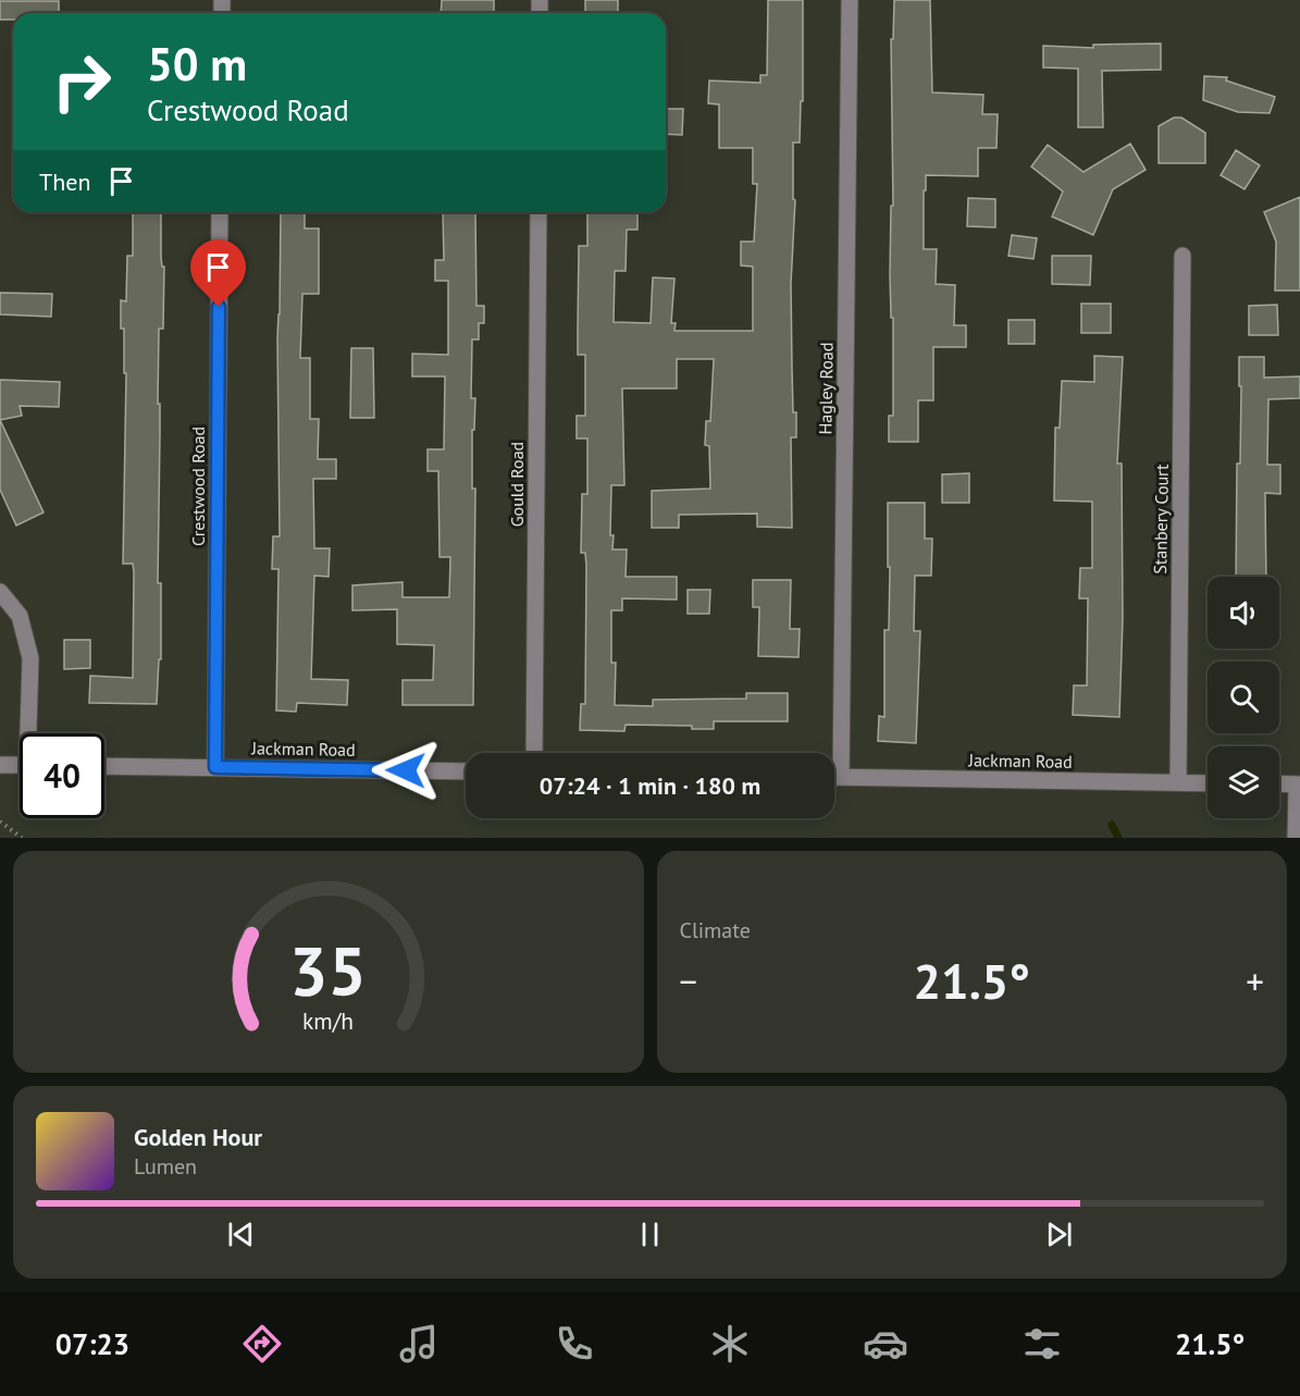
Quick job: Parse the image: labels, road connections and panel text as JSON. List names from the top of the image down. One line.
{"streets":{"street":["Hagley Road","Gould Road","Crestwood Road","Stanbery Court","Jackman Road"]},"crossings":[["Hagley Road","Jackman Road"],["Crestwood Road","Jackman Road"],["Stanbery Court","Jackman Road"]],"page":{"turn":["50 m","Crestwood Road"],"then":"Then","limit":"40","trip":"07:24 · 1 min · 180 m","tile":"Climate","heat":["−","21.5°","+"],"song":["Golden Hour","Lumen"],"tabs":["07:23","21.5°"],"gauge":["35","km/h"]}}
